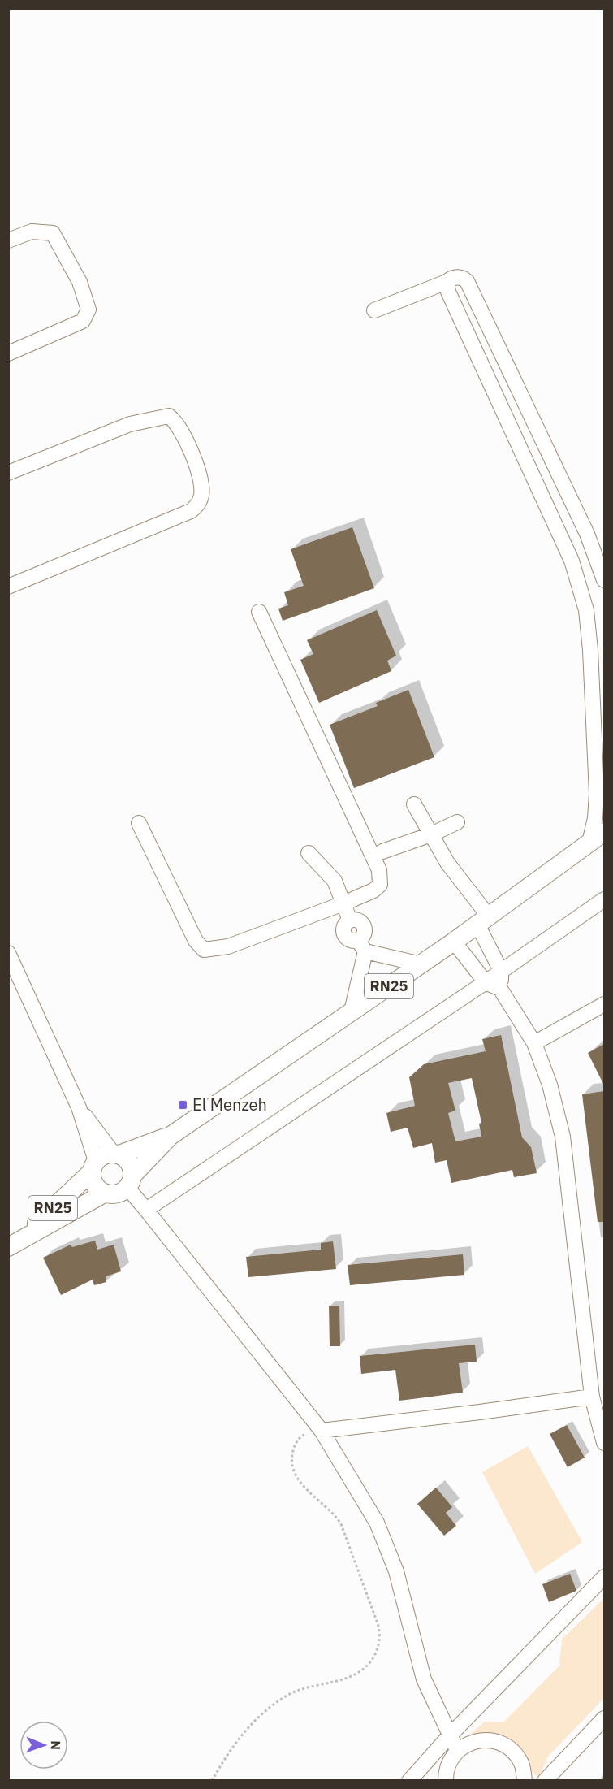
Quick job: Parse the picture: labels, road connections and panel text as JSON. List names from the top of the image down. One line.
{"streets":{"main road":["RN25"]},"places":{"transit":["El Menzeh"]},"north":"right"}
